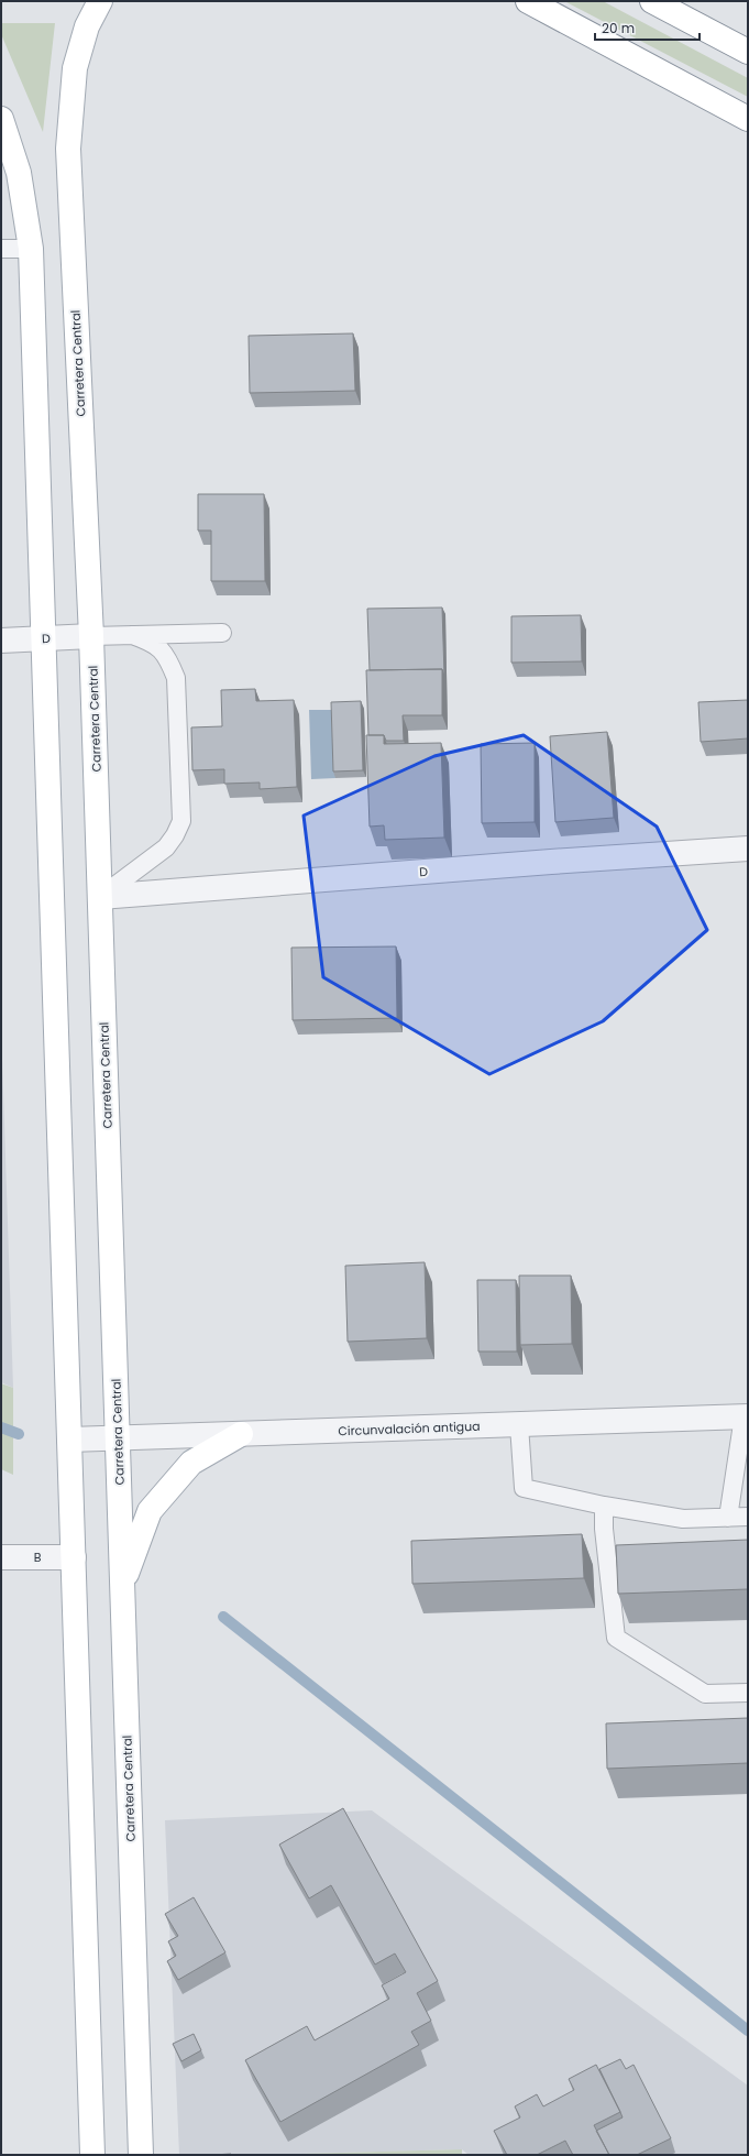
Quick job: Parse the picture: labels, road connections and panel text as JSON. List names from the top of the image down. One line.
{"streets":{"main road":["Carretera Central"],"street":["D","Circunvalación antigua","B"]},"crossings":[["Carretera Central","D"],["Carretera Central","Circunvalación antigua"]],"scale_bar":"20 m"}
